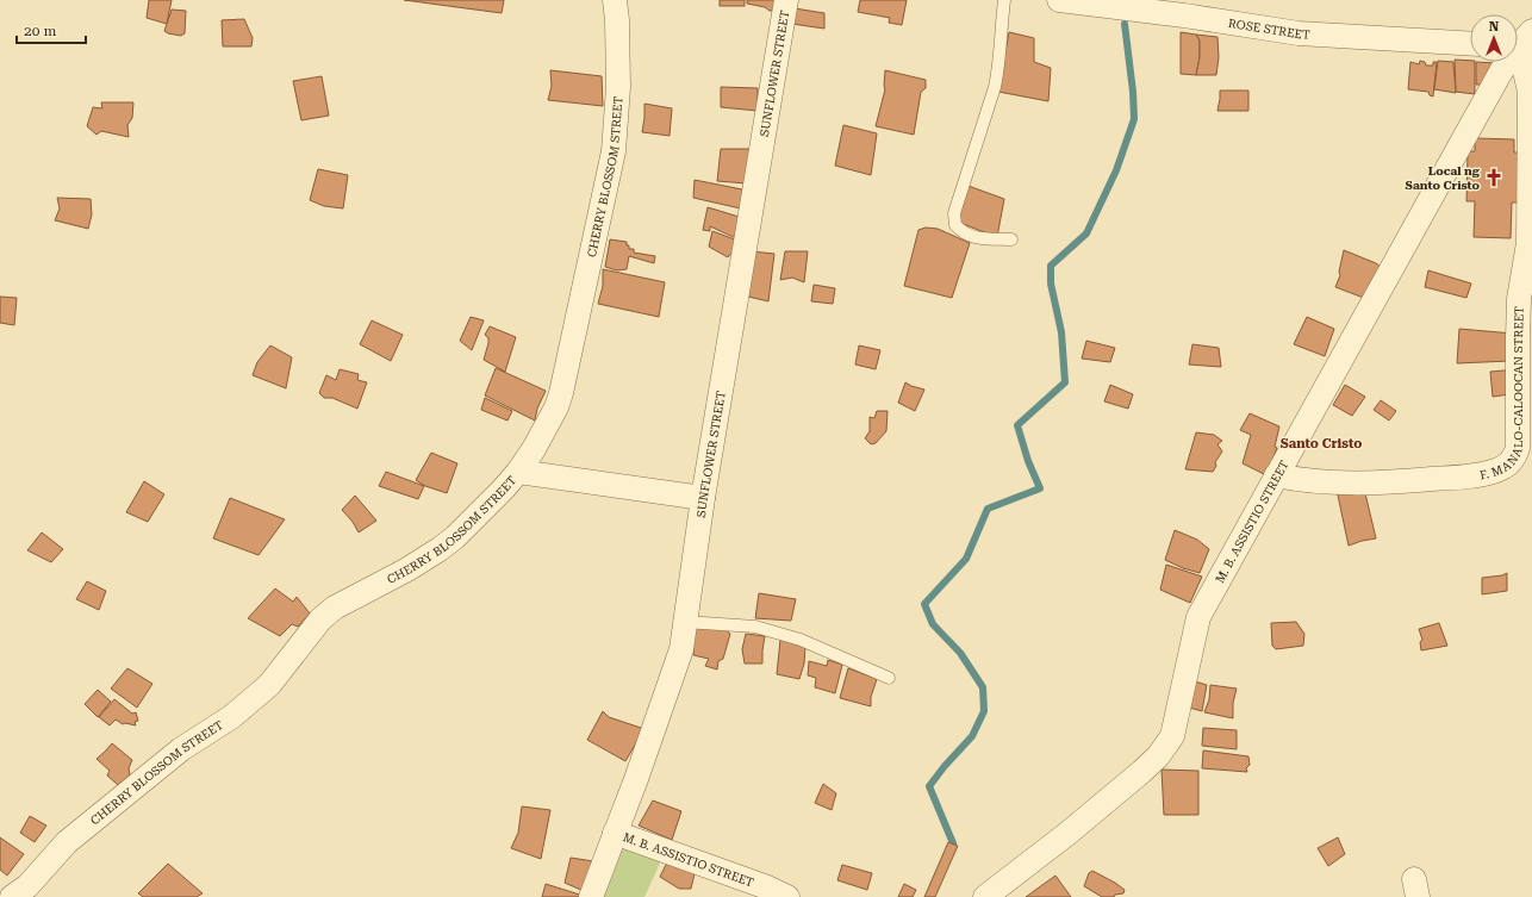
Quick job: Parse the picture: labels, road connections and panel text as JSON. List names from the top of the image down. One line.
{"streets":{"street":["ROSE STREET","SUNFLOWER STREET","CHERRY BLOSSOM STREET","F. MANALO-CALOOCAN STREET","M. B. ASSISTIO STREET"]},"crossings":[["SUNFLOWER STREET","M. B. ASSISTIO STREET"],["F. MANALO-CALOOCAN STREET","M. B. ASSISTIO STREET"]],"districts":["Santo Cristo"],"places":{"church":["Local ng Santo Cristo"]},"scale_bar":"20 m","north":"top"}
